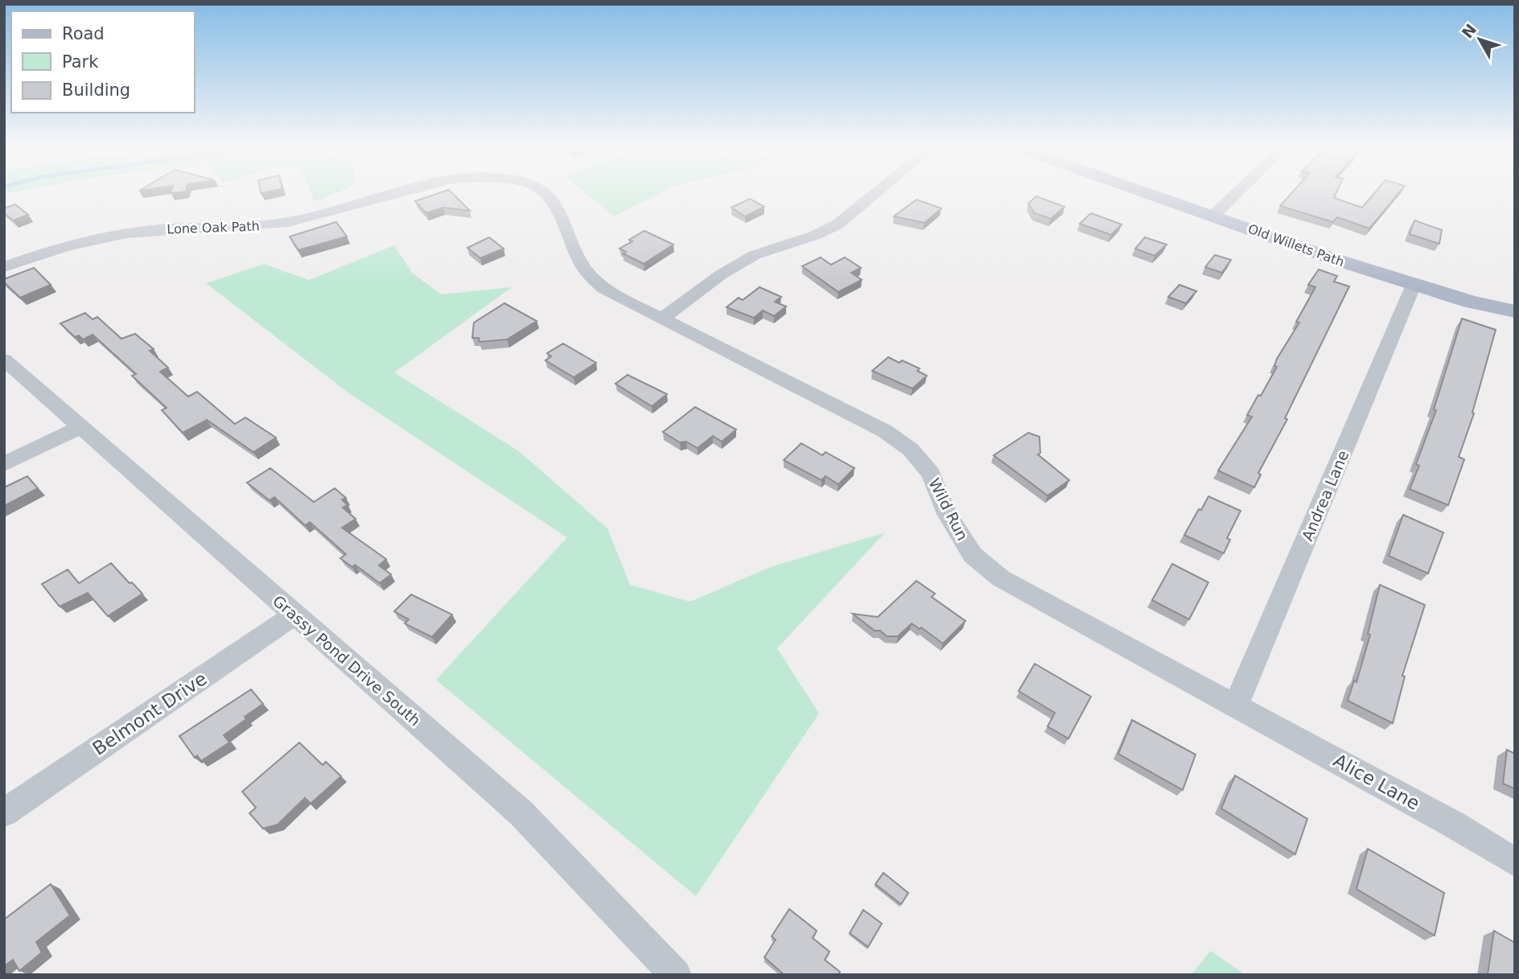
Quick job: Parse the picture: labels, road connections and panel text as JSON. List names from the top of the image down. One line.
{"streets":{"main road":["Old Willets Path"],"street":["Lone Oak Path","Andrea Lane","Wild Run","Grassy Pond Drive South","Belmont Drive","Alice Lane"]},"crossings":[["Lone Oak Path","Wild Run"],["Old Willets Path","Andrea Lane"],["Andrea Lane","Wild Run"],["Andrea Lane","Alice Lane"],["Wild Run","Alice Lane"],["Grassy Pond Drive South","Belmont Drive"]],"legend":["Road","Park","Building"],"north":"top left"}
